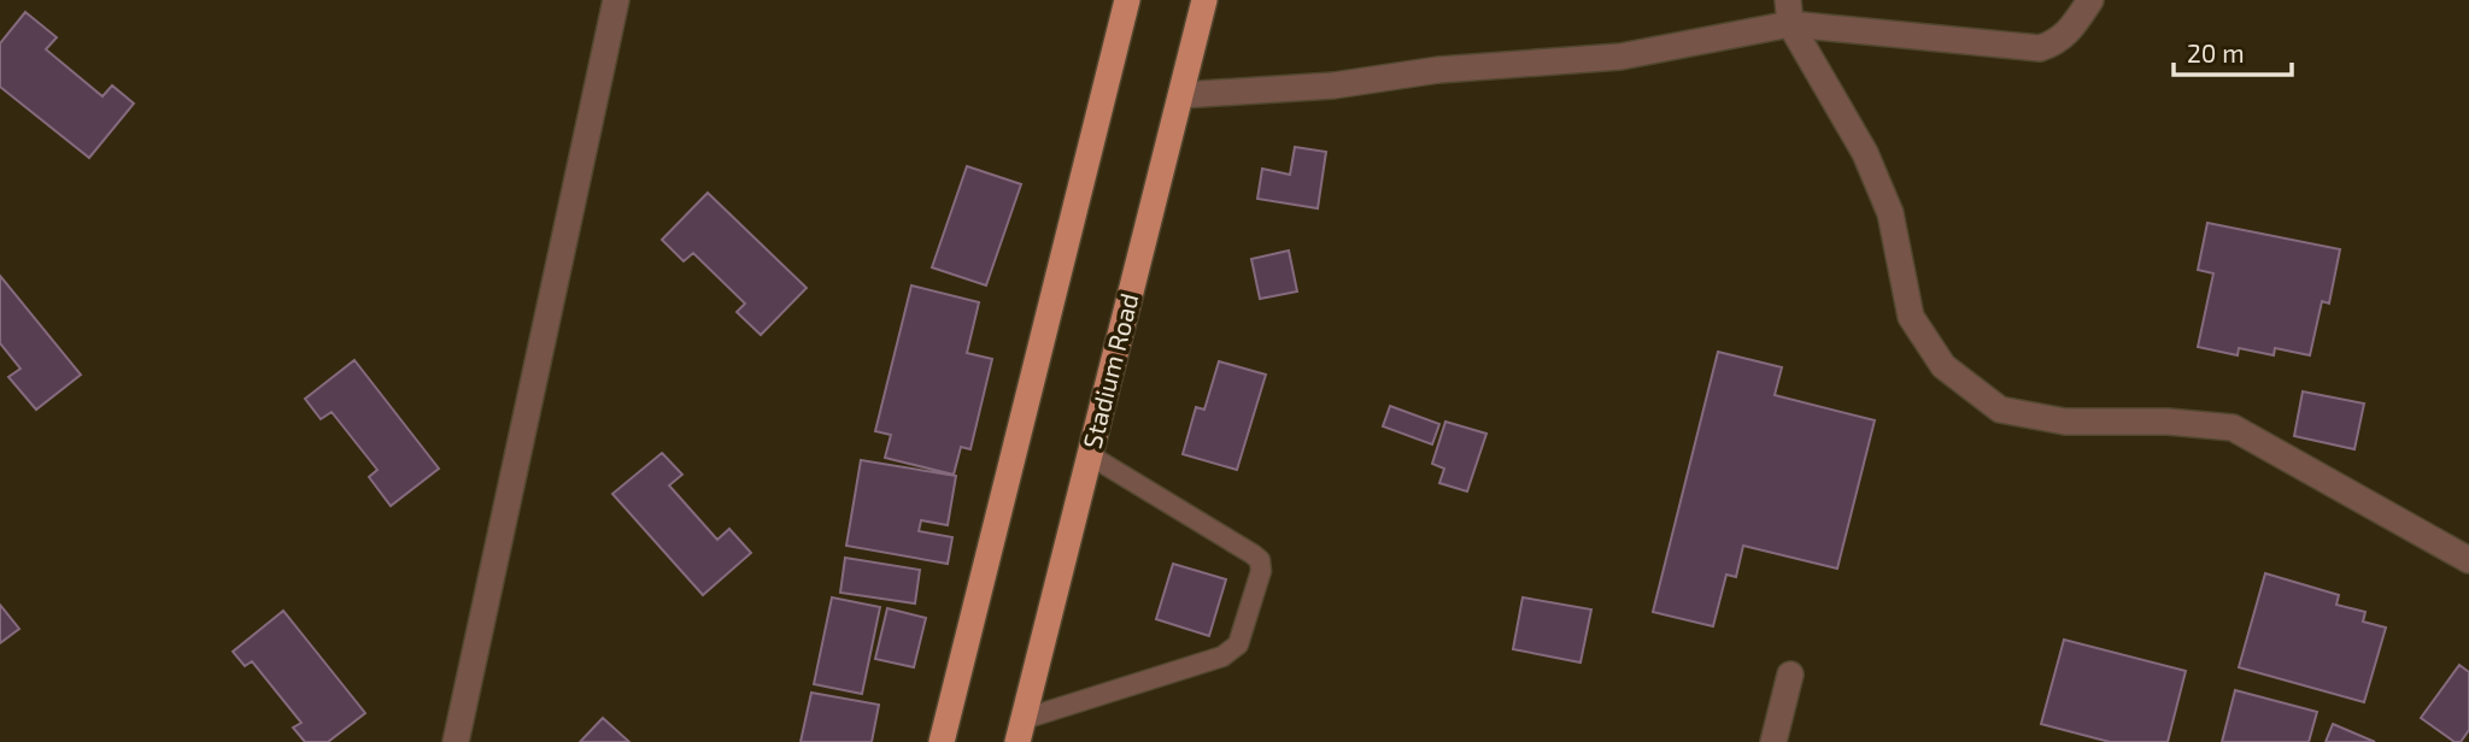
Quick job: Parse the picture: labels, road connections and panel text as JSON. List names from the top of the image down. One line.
{"streets":{"main road":["Stadium Road"]},"scale_bar":"20 m"}
